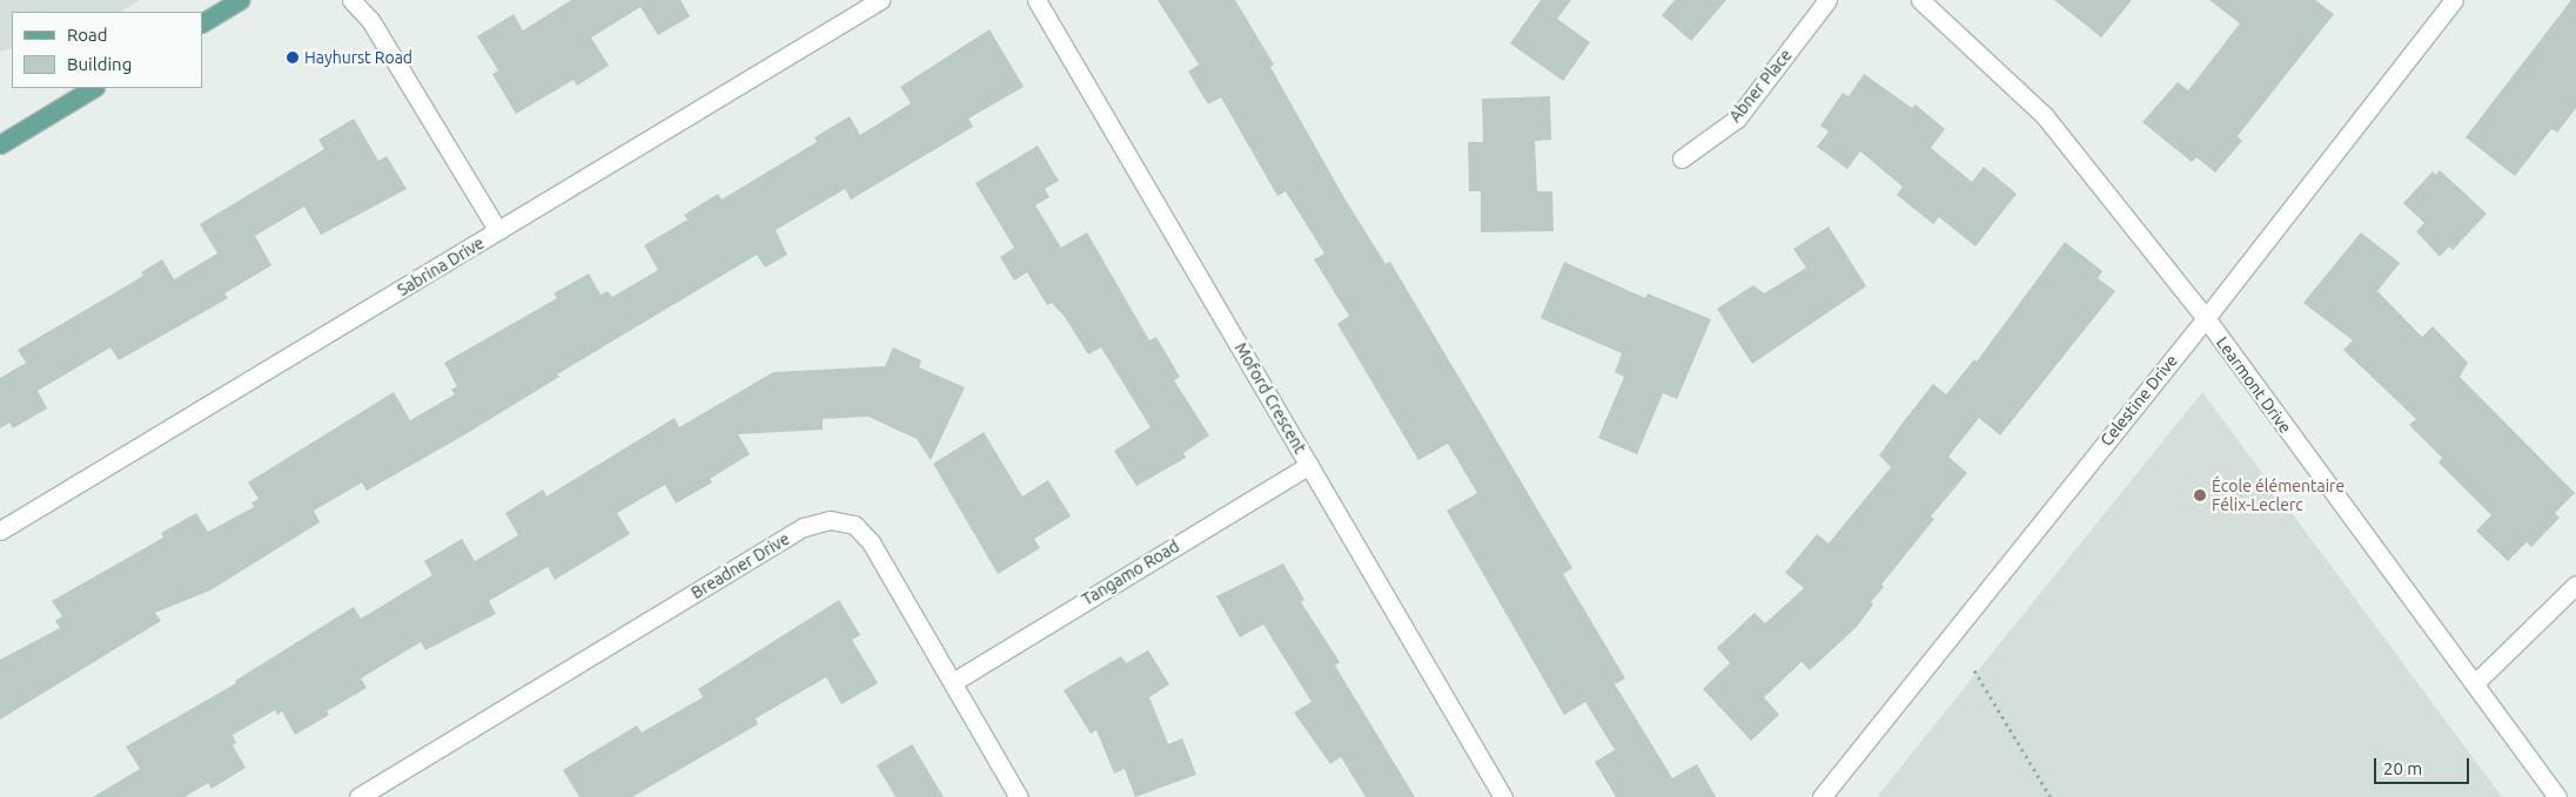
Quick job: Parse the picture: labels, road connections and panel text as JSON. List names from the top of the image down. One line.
{"streets":{"street":["Abner Place","Sabrina Drive","Learmont Drive","Moford Crescent","Celestine Drive","Breadner Drive","Tangamo Road"]},"crossings":[["Learmont Drive","Celestine Drive"],["Moford Crescent","Tangamo Road"],["Breadner Drive","Tangamo Road"]],"places":["Hayhurst Road","École élémentaire Félix-Leclerc"],"legend":["Road","Building"],"scale_bar":"20 m"}
